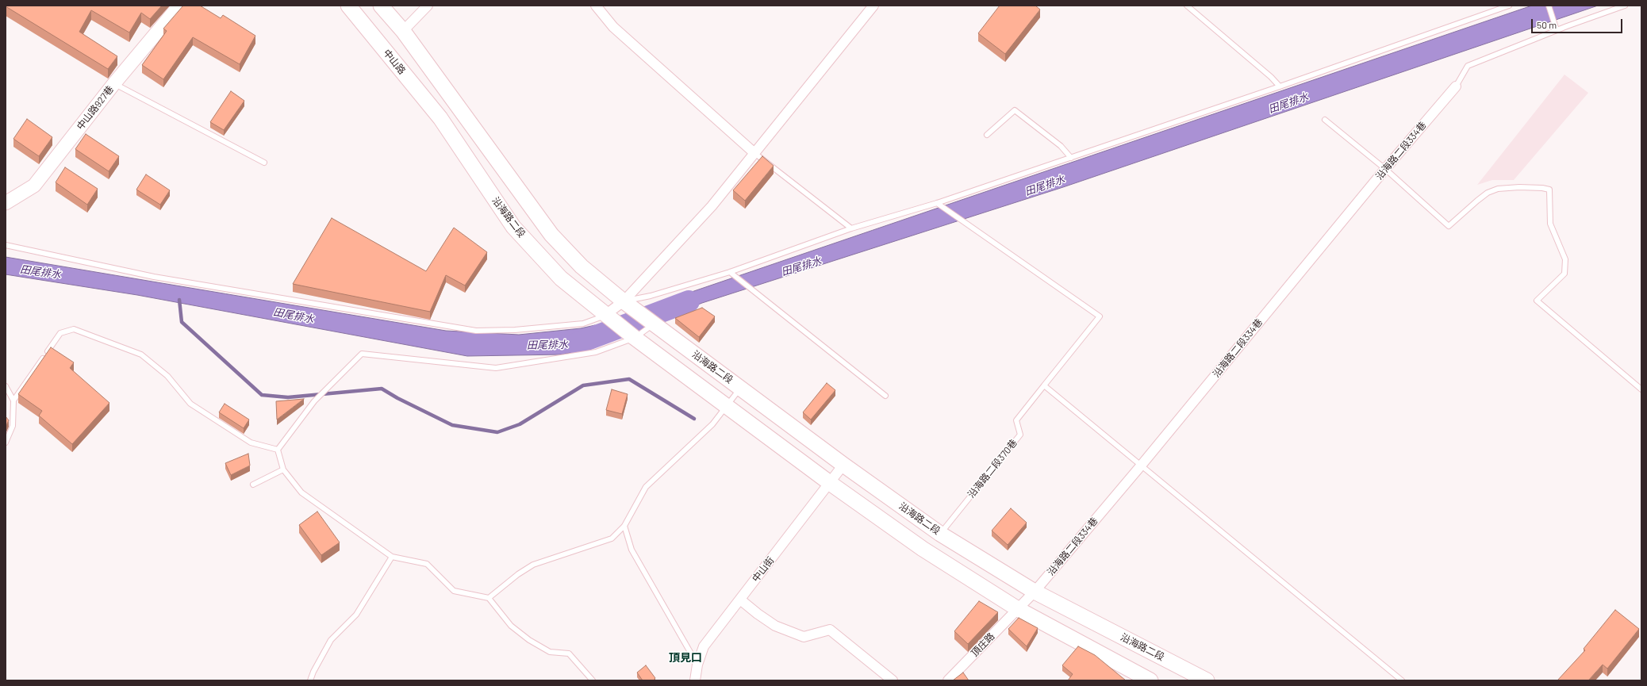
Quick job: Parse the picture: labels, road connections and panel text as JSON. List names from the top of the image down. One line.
{"streets":{"main road":["中山路","沿海路二段"],"street":["中山路927巷","沿海路二段334巷","中山街","頂庄路"],"lane":["沿海路二段370巷"]},"crossings":[["中山路","沿海路二段"],["沿海路二段334巷","沿海路二段"],["沿海路二段334巷","頂庄路"],["沿海路二段","沿海路二段370巷"],["沿海路二段","中山街"]],"districts":["頂見口"],"water":["田尾排水"],"scale_bar":"50 m"}
